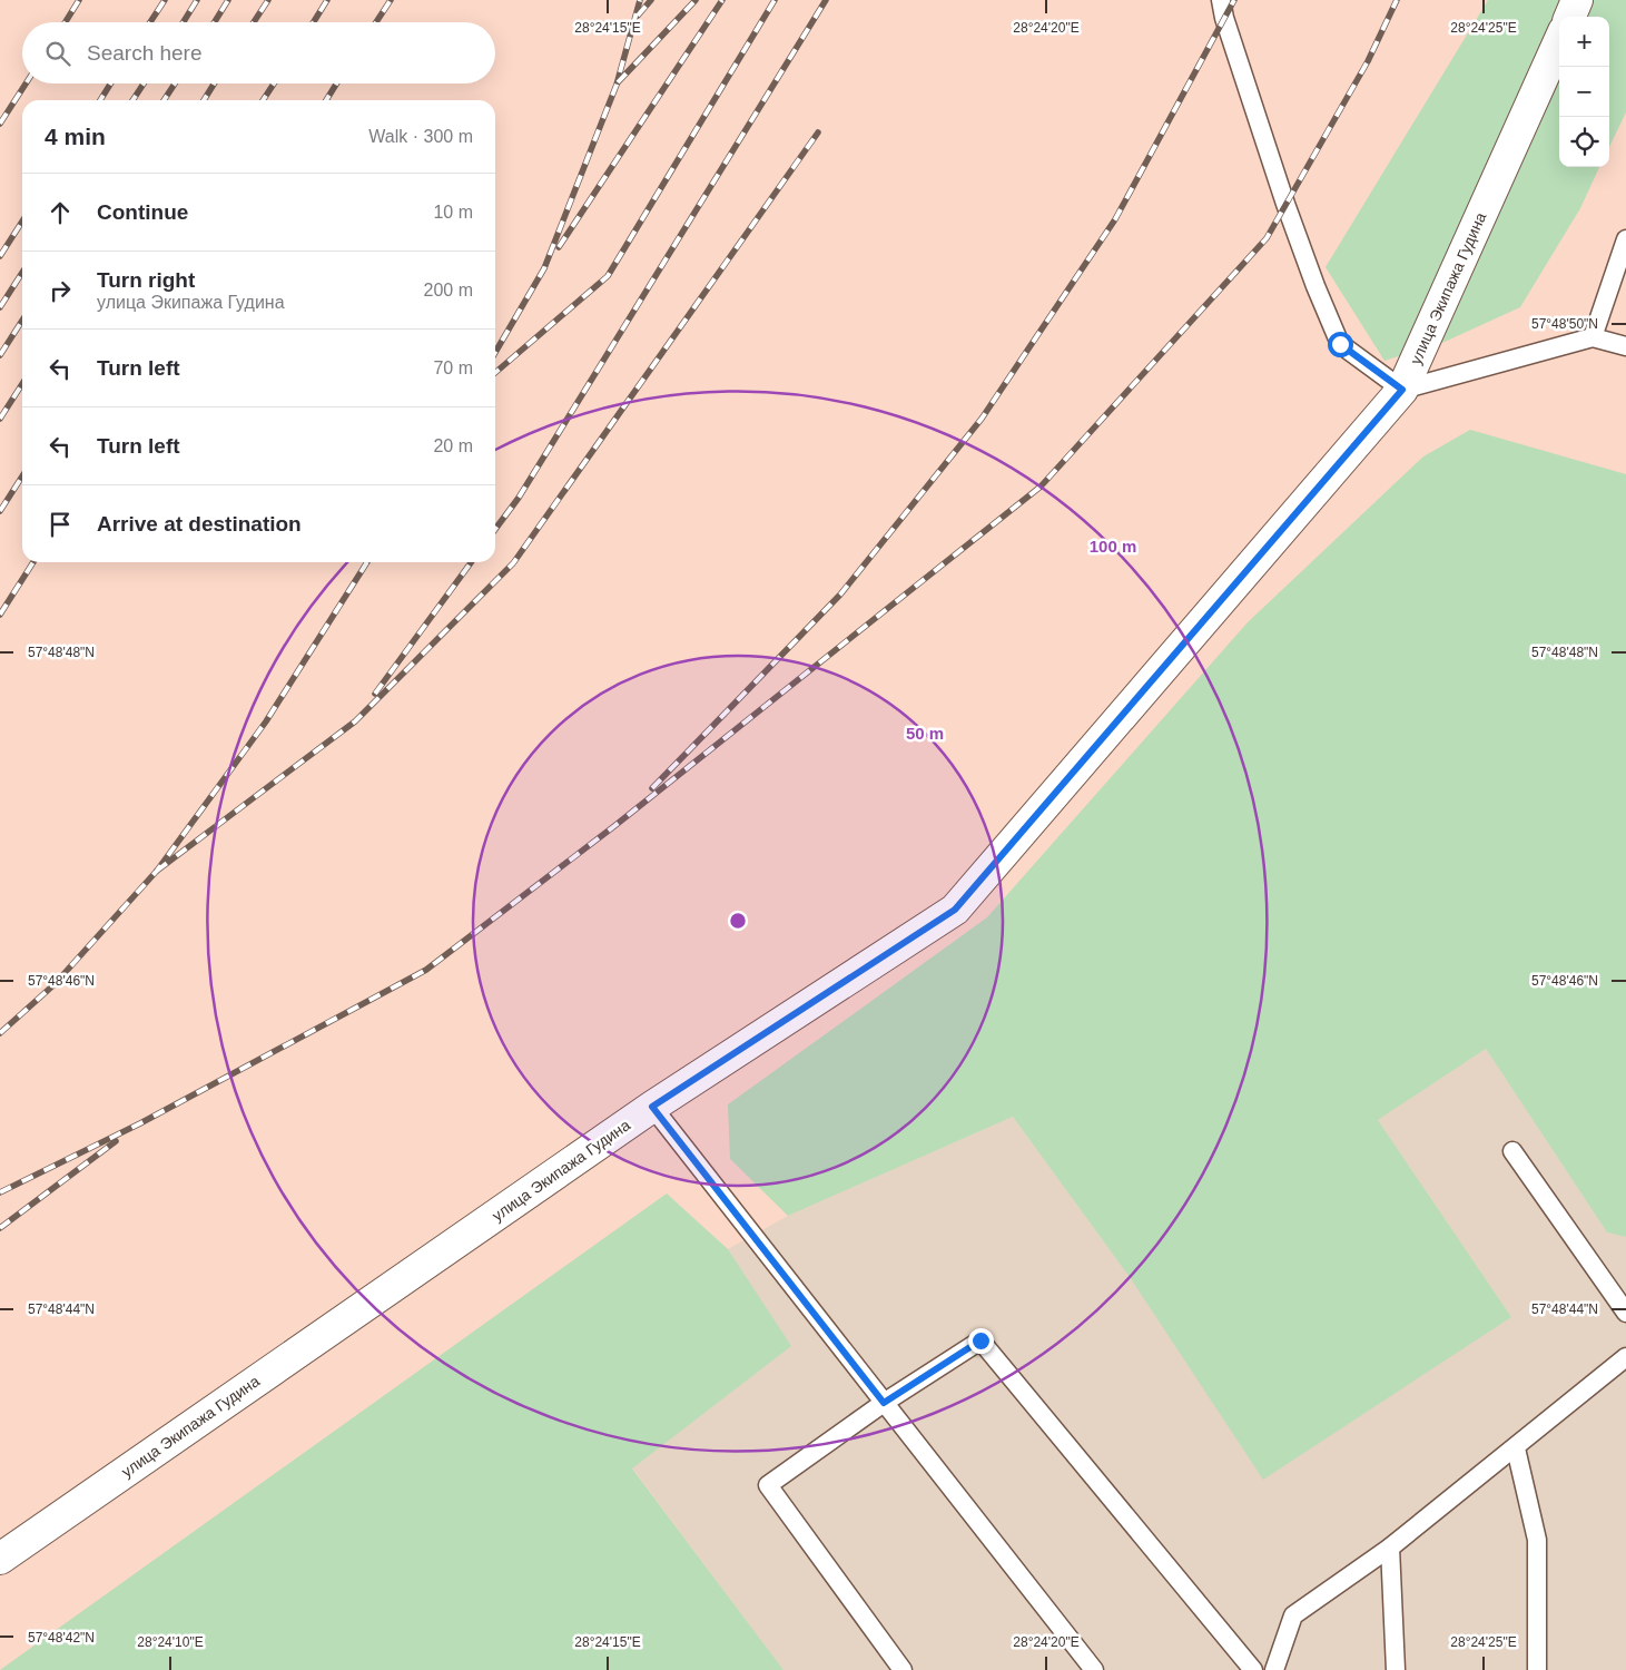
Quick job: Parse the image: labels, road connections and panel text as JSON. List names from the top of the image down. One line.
{"streets":{"street":["улица Экипажа Гудина"]},"page":{"map_buttons":["+","−"],"search":"Search here","heading":["4 min","Walk · 300 m"],"list":[["Continue","10 m"],["Turn right","улица Экипажа Гудина","200 m"],["Turn left","70 m"],["Turn left","20 m"],"Arrive at destination"]},"coordinates":["28°24'15\"E","28°24'20\"E","28°24'25\"E","57°48'50\"N","57°48'48\"N","57°48'46\"N","57°48'44\"N","57°48'42\"N","28°24'10\"E"],"rings":["100 m","50 m"]}
